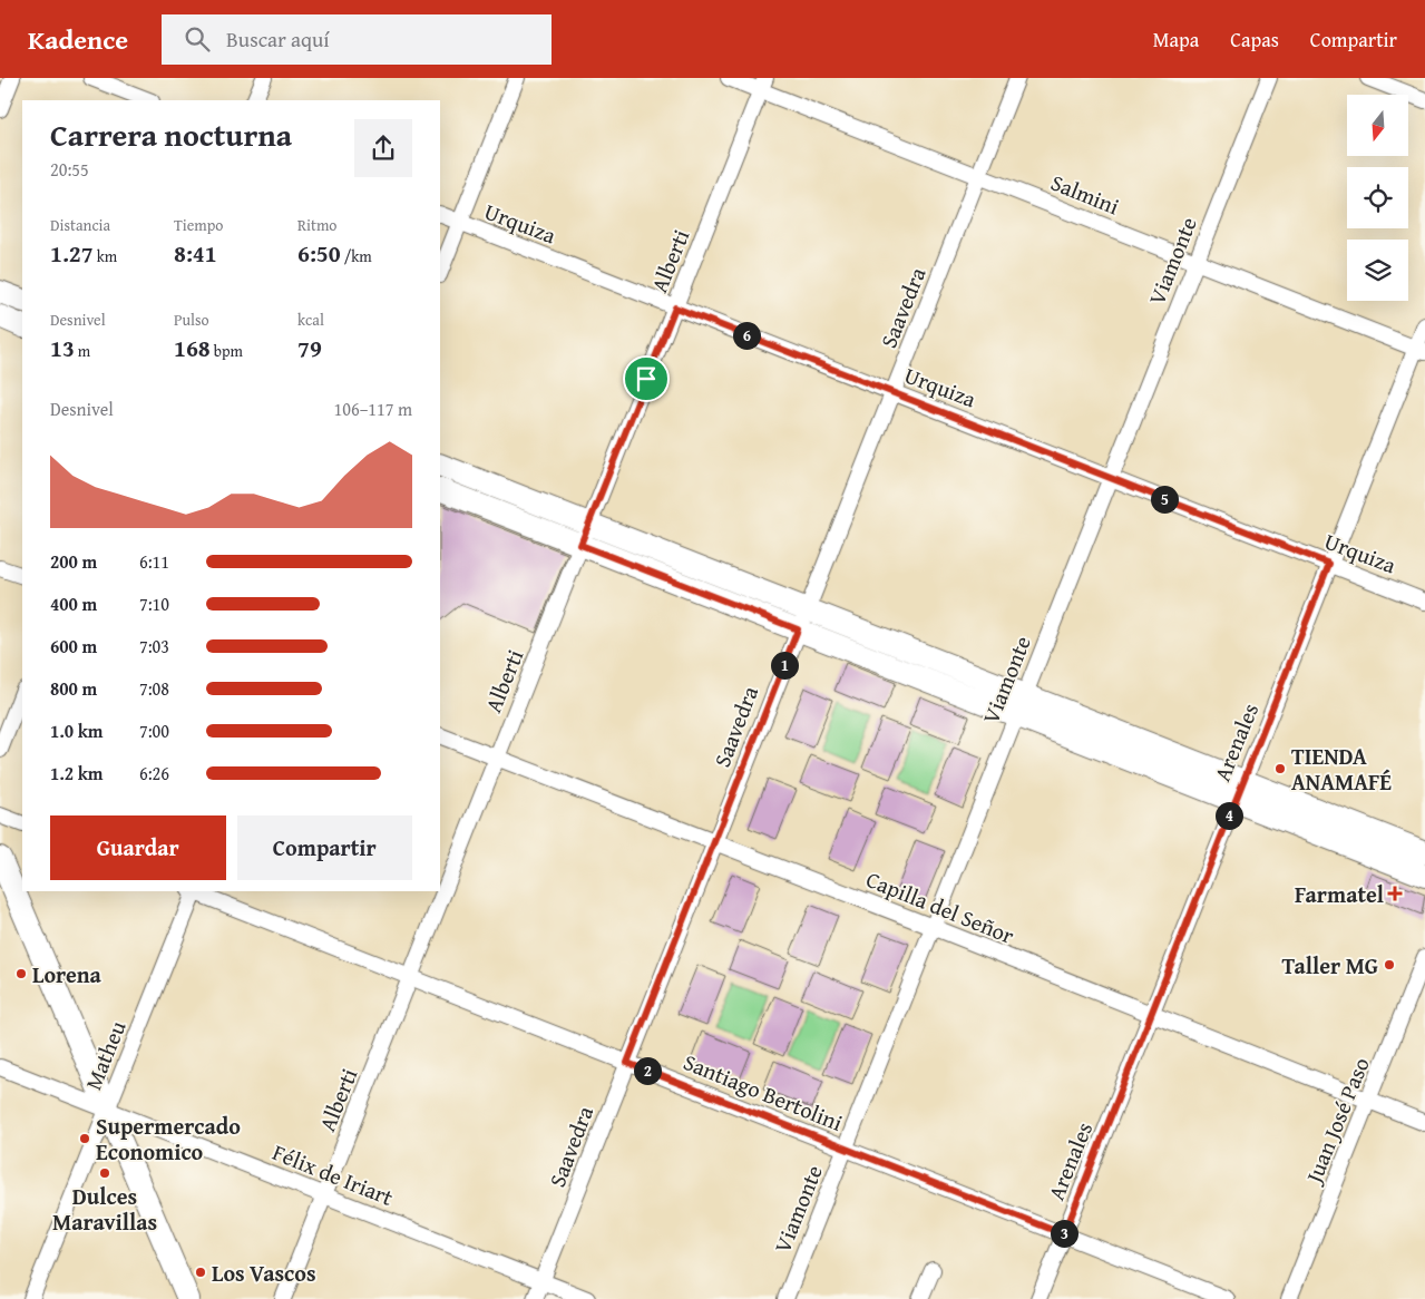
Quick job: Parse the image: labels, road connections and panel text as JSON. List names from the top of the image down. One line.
{"streets":{"street":["Salmini","Urquiza","Alberti","Viamonte","Saavedra","Arenales","Capilla del Señor","Matheu","Santiago Bertolini","Juan José Paso","Félix de Iriart"]},"crossings":[["Salmini","Alberti"],["Salmini","Viamonte"],["Salmini","Saavedra"],["Salmini","Arenales"],["Urquiza","Alberti"],["Urquiza","Viamonte"],["Urquiza","Saavedra"],["Urquiza","Arenales"],["Alberti","Capilla del Señor"],["Alberti","Santiago Bertolini"],["Alberti","Félix de Iriart"],["Viamonte","Capilla del Señor"],["Viamonte","Santiago Bertolini"],["Saavedra","Capilla del Señor"],["Saavedra","Santiago Bertolini"],["Saavedra","Félix de Iriart"],["Arenales","Capilla del Señor"],["Arenales","Santiago Bertolini"],["Capilla del Señor","Juan José Paso"],["Matheu","Félix de Iriart"]],"places":{"other":["TIENDA ANAMAFÉ","Taller MG","Lorena","Supermercado Economico","Dulces Maravillas","Los Vascos"],"health":["Farmatel"]},"north":"bottom","page":{"header":"Kadence","search":"Buscar aquí","nav":["Mapa","Capas","Compartir"],"heading":["Carrera nocturna","20:55"],"stats":[["Distancia","1.27 km"],["Tiempo","8:41"],["Ritmo","6:50 /km"],["Desnivel","13 m"],["Pulso","168 bpm"],["kcal","79"]],"pins":["6","5","1","4","2","3"],"chart":["Desnivel","106–117 m"],"list":[{"name":"200 m","note":"6:11"},{"name":"400 m","note":"7:10"},{"name":"600 m","note":"7:03"},{"name":"800 m","note":"7:08"},{"name":"1.0 km","note":"7:00"},{"name":"1.2 km","note":"6:26"}],"buttons":["Guardar","Compartir"]}}
